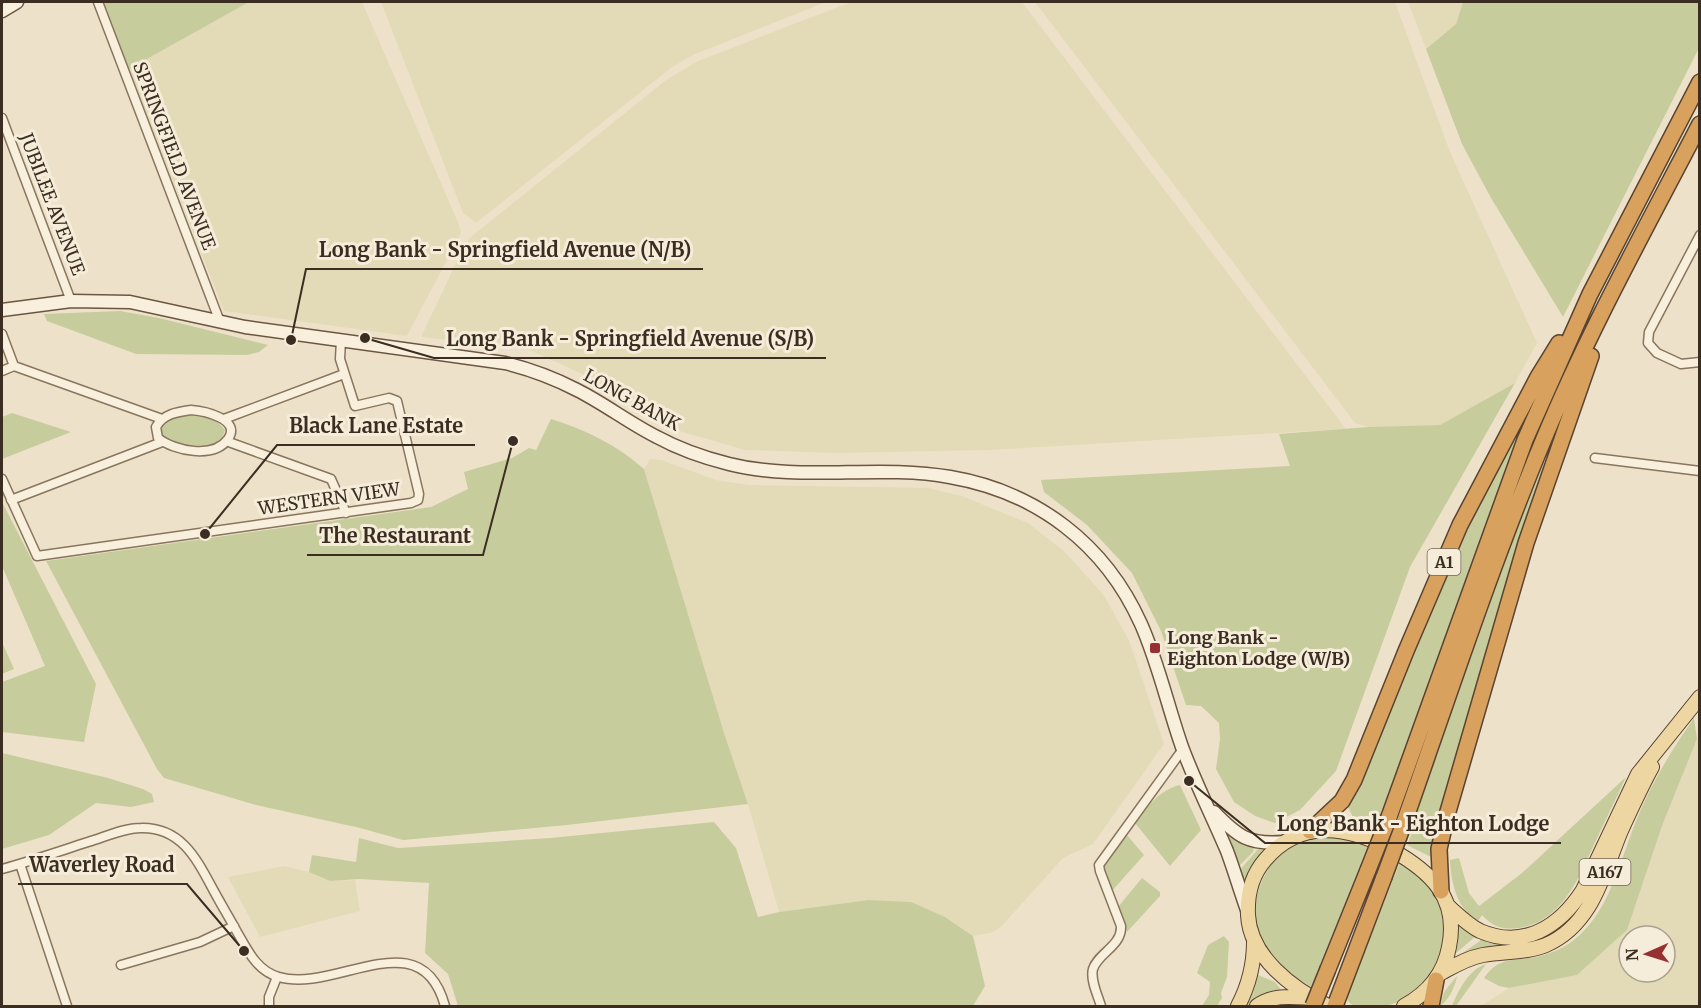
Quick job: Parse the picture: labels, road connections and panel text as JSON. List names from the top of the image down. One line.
{"streets":{"highway":["A1"],"main road":["LONG BANK","A167"],"street":["SPRINGFIELD AVENUE","JUBILEE AVENUE","WESTERN VIEW"]},"crossings":[["SPRINGFIELD AVENUE","LONG BANK"],["JUBILEE AVENUE","LONG BANK"],["LONG BANK","A167"],["A1","A167"]],"places":{"other":["Long Bank - Springfield Avenue (S/B)","Long Bank - Springfield Avenue (N/B)","The Restaurant","Black Lane Estate","Long Bank - Eighton Lodge","Waverley Road"],"transit":["Long Bank - Eighton Lodge (W/B)"]},"north":"left"}
